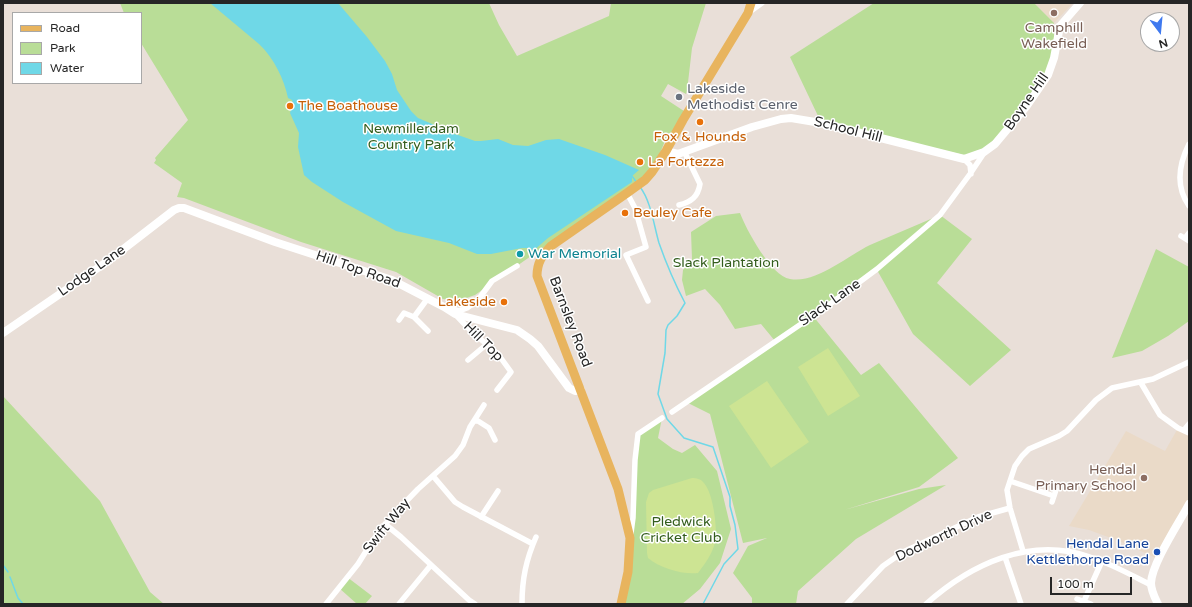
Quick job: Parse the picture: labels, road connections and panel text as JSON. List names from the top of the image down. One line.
{"streets":{"main road":["Barnsley Road"],"street":["Boyne Hill","School Hill","Hill Top Road","Lodge Lane","Slack Lane","Hill Top","Swift Way","Dodworth Drive"]},"crossings":[["Boyne Hill","Slack Lane"],["School Hill","Barnsley Road"],["Hill Top Road","Lodge Lane"],["Hill Top Road","Barnsley Road"],["Hill Top Road","Hill Top"]],"parks":["Newmillerdam Country Park","Slack Plantation","Pledwick Cricket Club"],"places":["Camphill Wakefield","Lakeside Methodist Cenre","The Boathouse","Fox & Hounds","La Fortezza","Beuley Cafe","War Memorial","Lakeside","Hendal Primary School","Hendal Lane Kettlethorpe Road"],"legend":["Road","Park","Water"],"scale_bar":"100 m","north":"bottom"}
